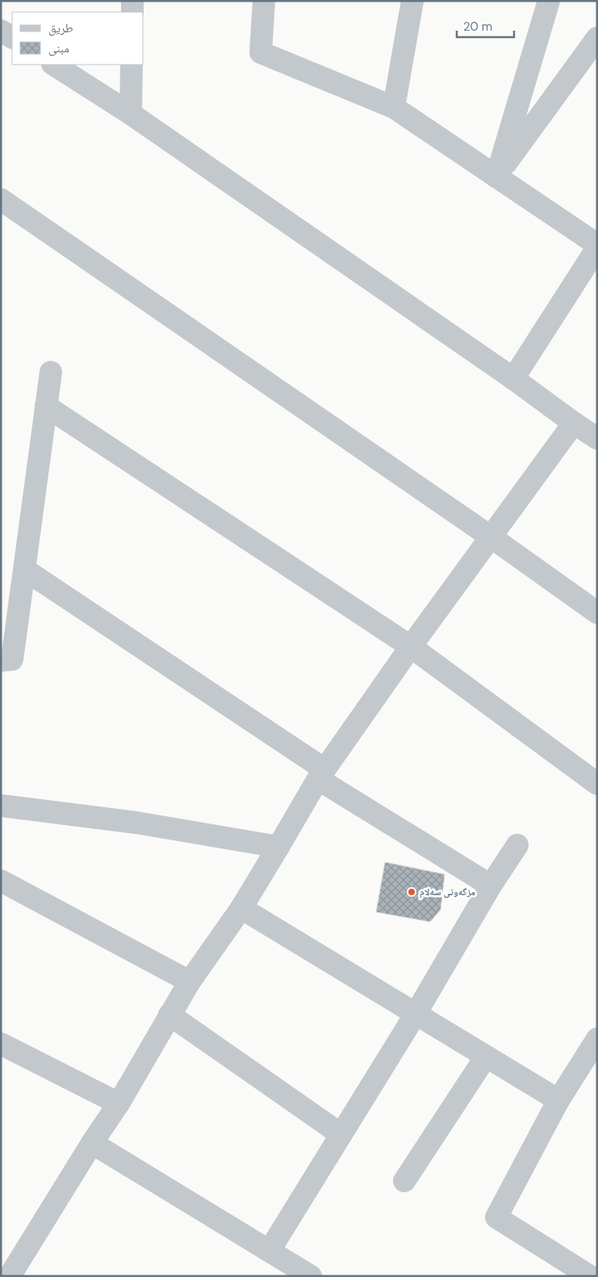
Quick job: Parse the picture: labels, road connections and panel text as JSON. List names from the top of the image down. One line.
{"places":["مزگەوتی سەلام"],"legend":["طريق","مبنى"],"scale_bar":"20 m"}
